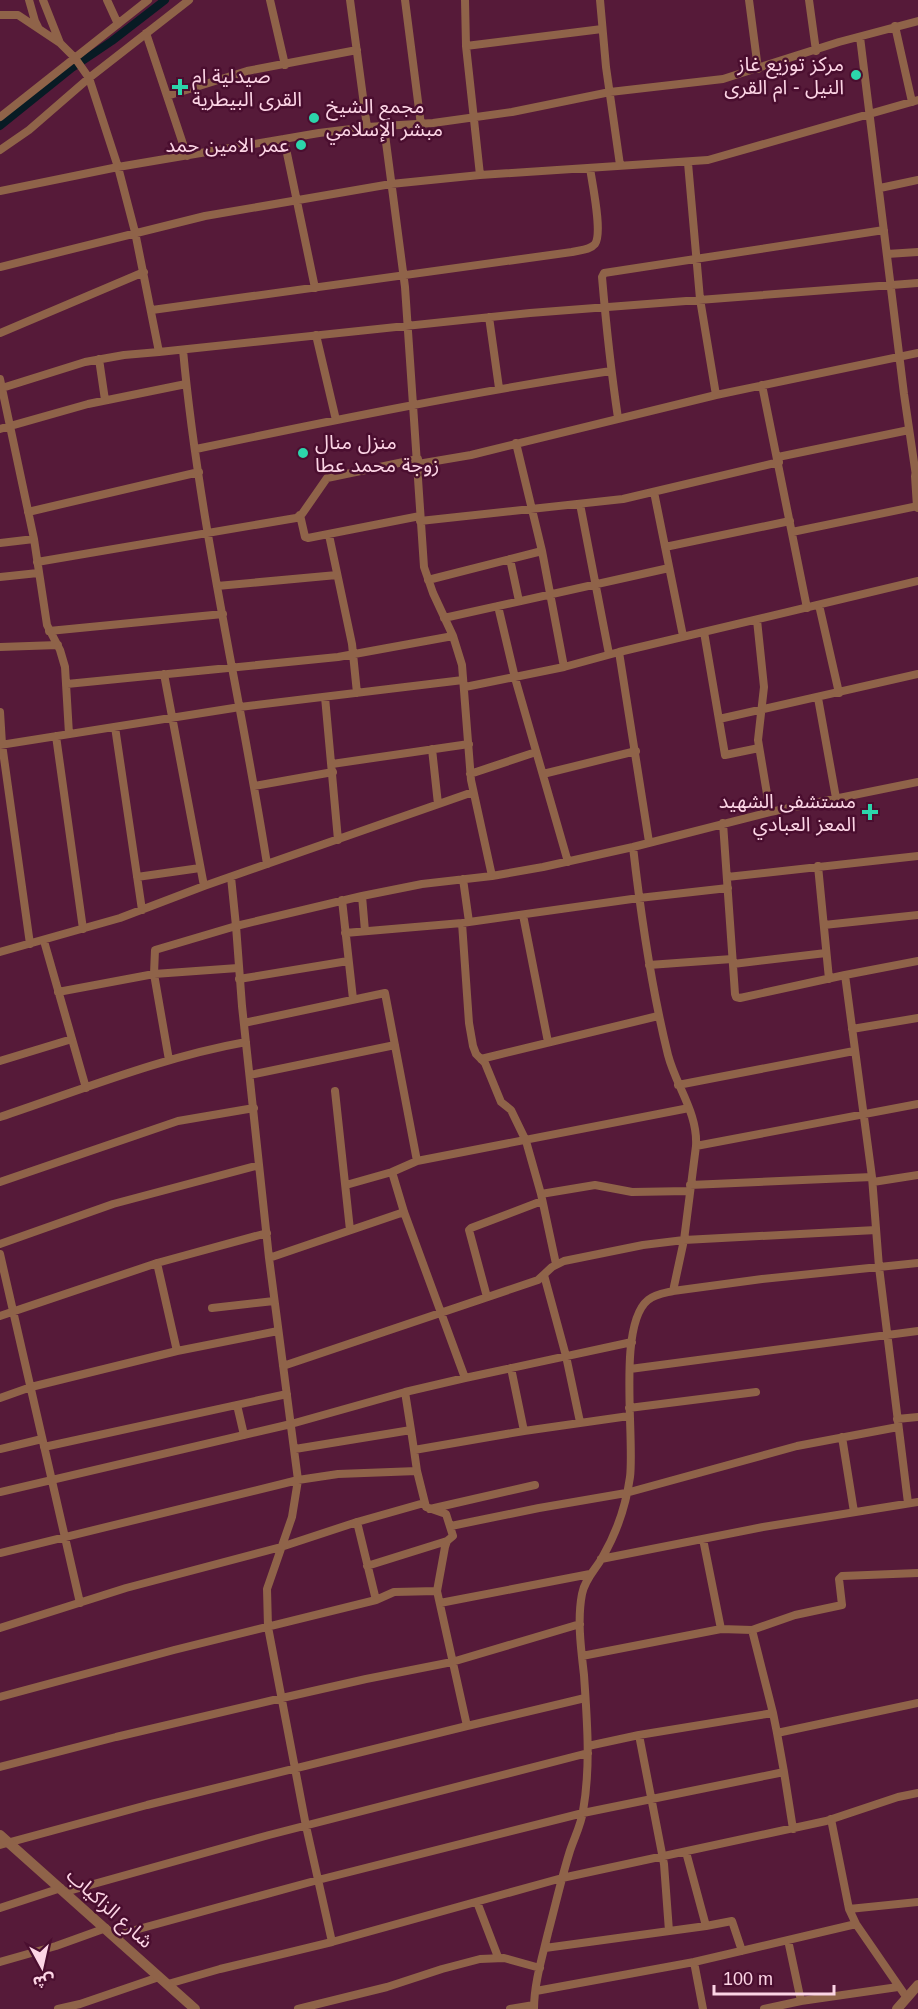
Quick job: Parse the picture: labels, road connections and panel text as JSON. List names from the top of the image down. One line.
{"streets":{"street":["شارع الزاكياب"]},"places":{"other":["مركز توزيع غاز النيل - ام القرى","مجمع الشيخ مبشر الإسلامي","عمر الامين حمد","منزل منال زوجة محمد عطا"],"health":["صيدلية ام القرى البيطرية","مستشفى الشهيد المعز العبادي"]},"scale_bar":"100 m","north":"bottom"}
